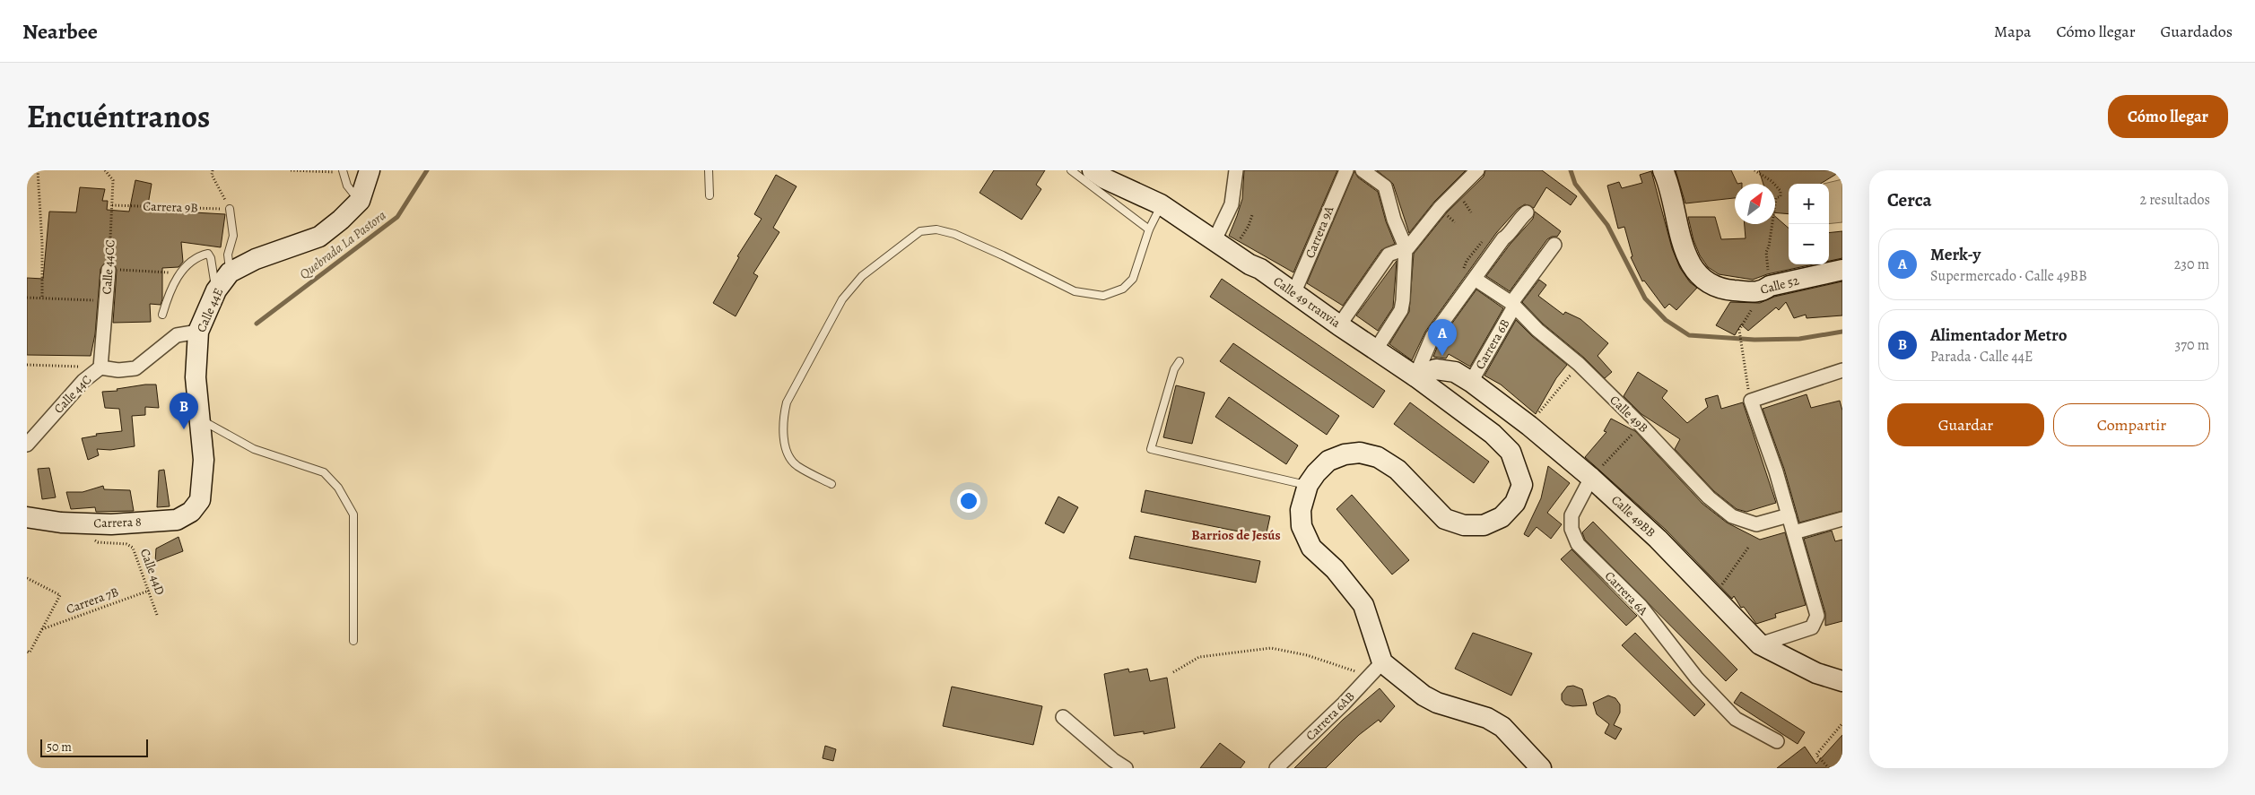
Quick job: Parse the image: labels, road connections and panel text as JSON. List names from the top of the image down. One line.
{"streets":{"street":["Carrera 9A","Calle 44CC","Calle 52","Calle 49 tranvia","Calle 44E","Carrera 6B","Calle 44C","Calle 49B","Calle 49BB","Carrera 8","Carrera 6A","Carrera 6AB"],"path":["Carrera 9B","Calle 44D","Carrera 7B"]},"crossings":[["Carrera 9B","Calle 44CC"],["Carrera 9A","Calle 49 tranvia"],["Calle 44CC","Calle 44C"],["Calle 49 tranvia","Calle 49BB"],["Calle 44E","Calle 44C"],["Calle 44E","Carrera 8"],["Carrera 6B","Calle 49B"],["Carrera 6B","Calle 49BB"],["Calle 49BB","Carrera 6A"],["Carrera 8","Calle 44D"],["Calle 44D","Carrera 7B"]],"districts":["Barrios de Jesús"],"water":["Quebrada La Pastora"],"scale_bar":"50 m","north":"top right","page":{"header":"Nearbee","nav":["Mapa","Cómo llegar","Guardados"],"title":"Encuéntranos","buttons":["Cómo llegar",["Guardar","Compartir"]],"heading":["Cerca","2 resultados"],"map_buttons":["+","−"],"list":[{"mark":"A","name":"Merk-y","note":"Supermercado · Calle 49BB","value":"230 m"},{"mark":"B","name":"Alimentador Metro","note":"Parada · Calle 44E","value":"370 m"}],"pins":["A","B"],"scale":"50 m"}}
